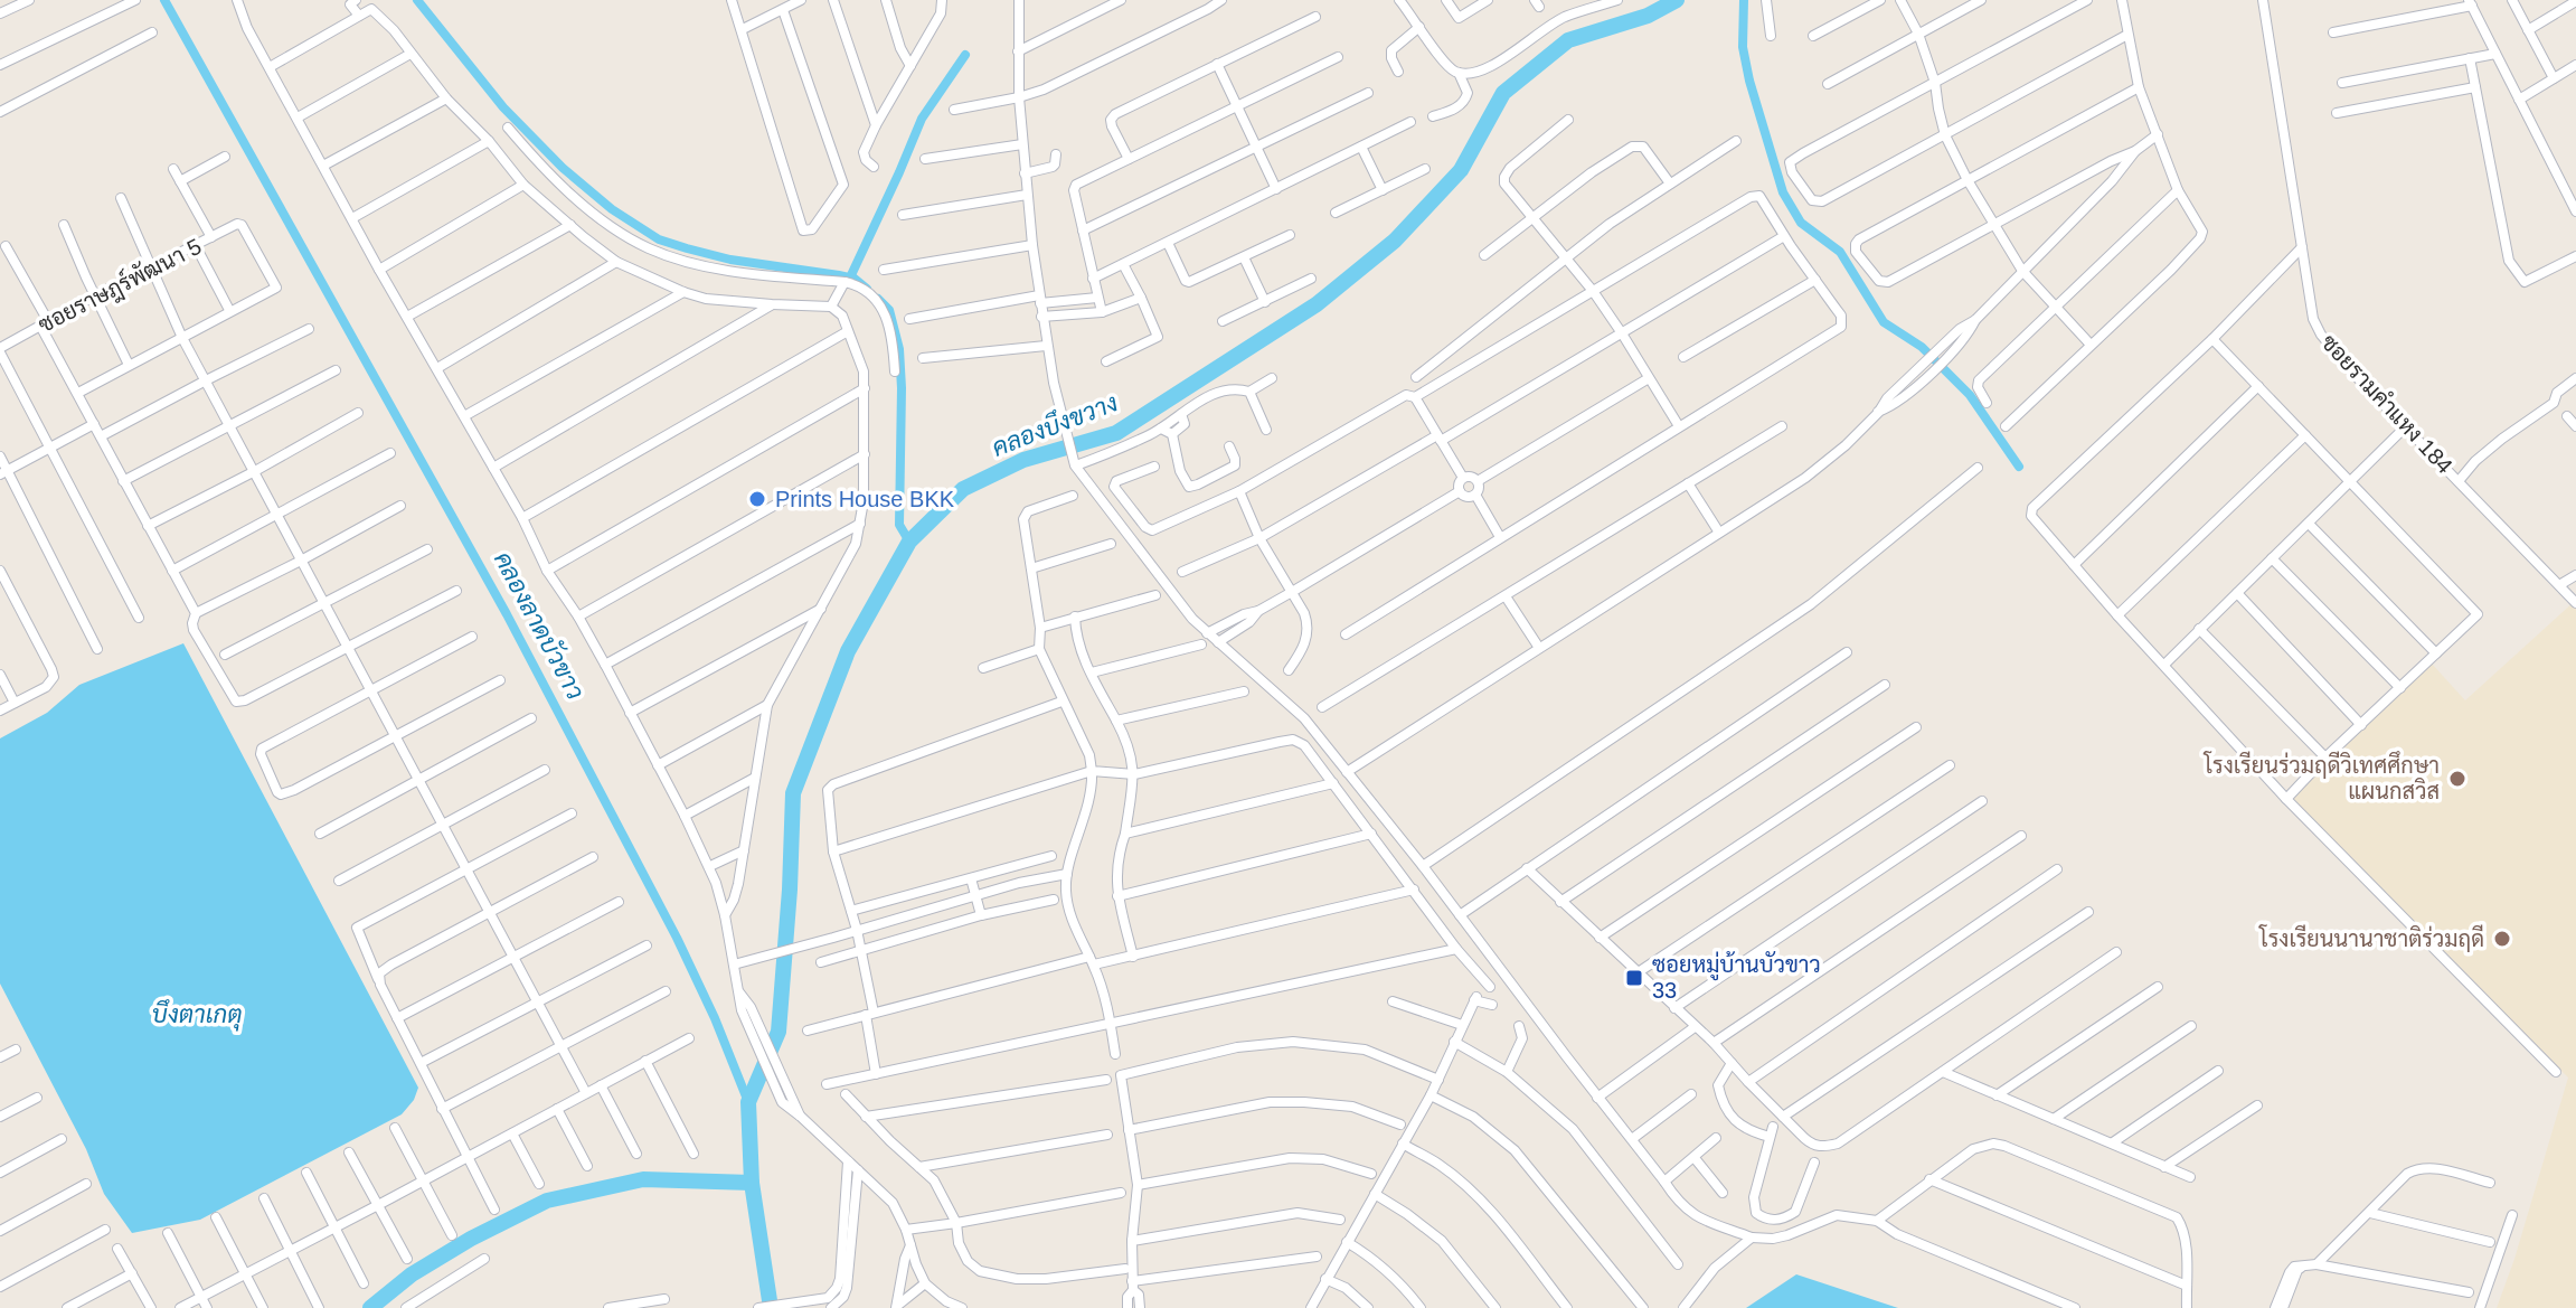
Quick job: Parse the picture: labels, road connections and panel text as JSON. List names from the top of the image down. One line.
{"streets":{"street":["ซอยราษฎร์พัฒนา 5","ซอยรามคำแหง 184"]},"water":["คลองบึงขวาง","คลองลาดบัวขาว","บึงตาเกตุ"],"places":{"other":["Prints House BKK","โรงเรียนร่วมฤดีวิเทศศึกษา แผนกสวิส","โรงเรียนนานาชาติร่วมฤดี"],"transit":["ซอยหมู่บ้านบัวขาว 33"]}}
